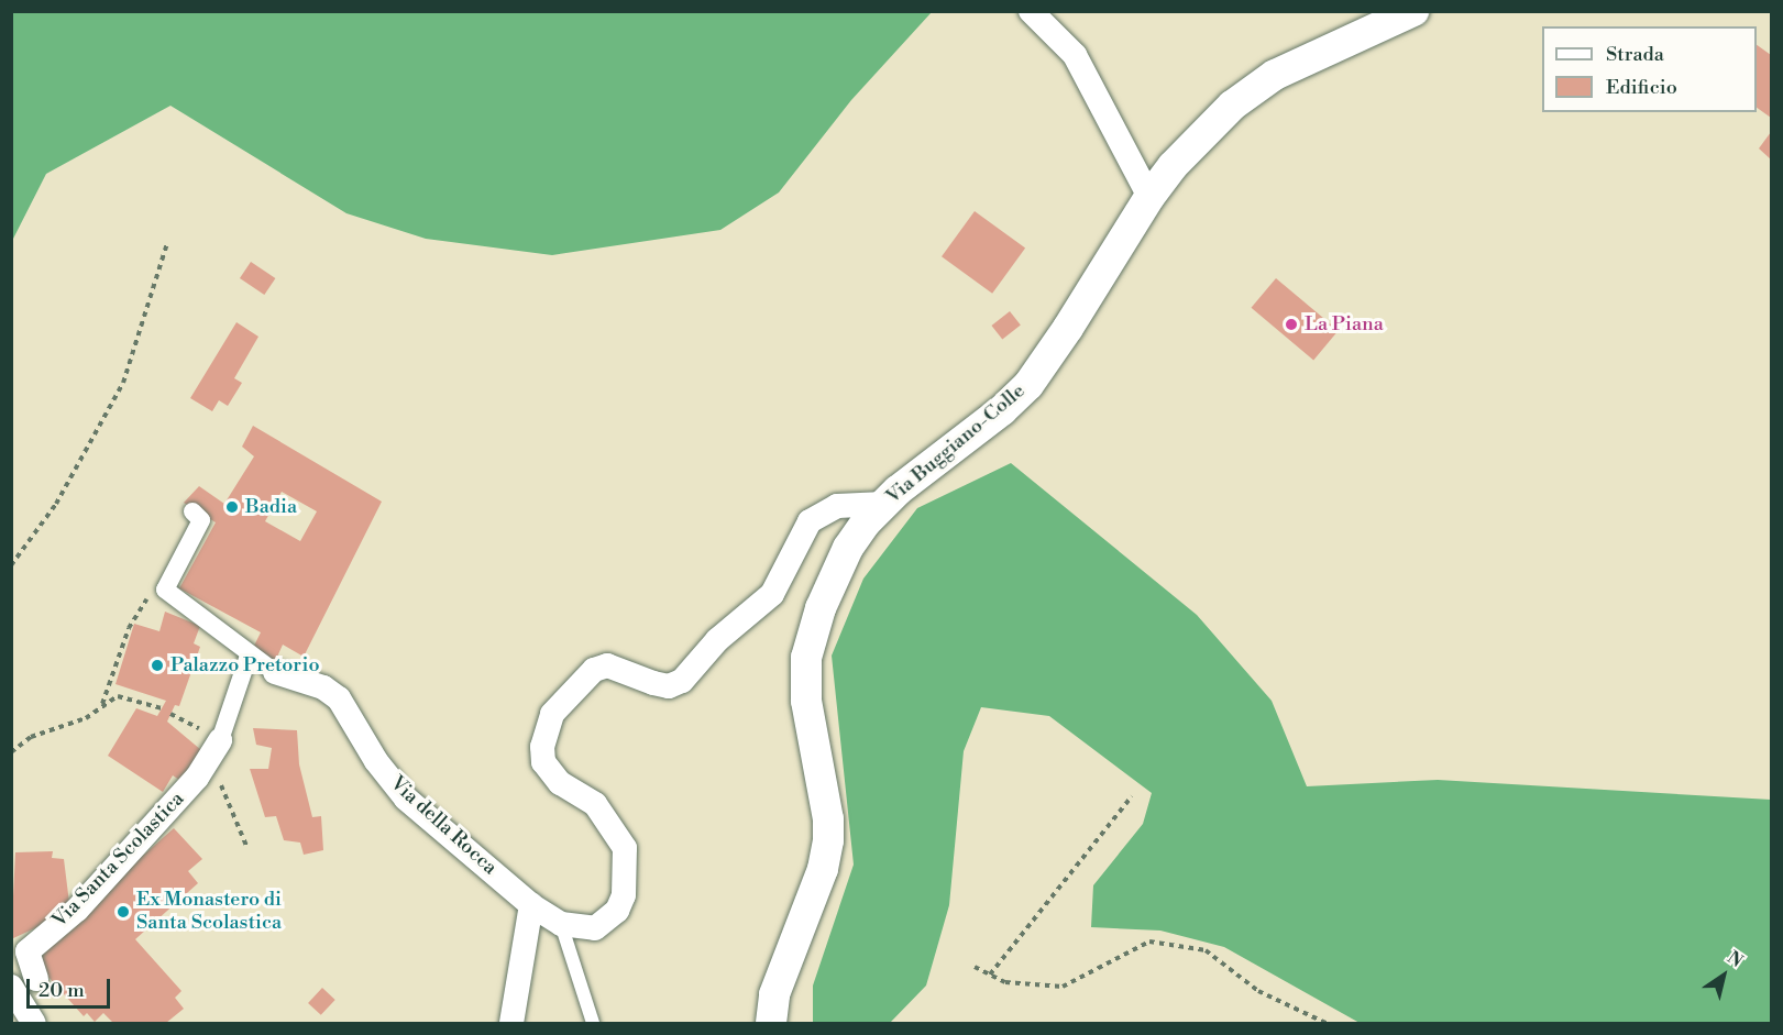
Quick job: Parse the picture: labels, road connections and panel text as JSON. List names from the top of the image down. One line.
{"streets":{"street":["Via Buggiano-Colle","Via della Rocca","Via Santa Scolastica"]},"places":["La Piana","Badia","Palazzo Pretorio","Ex Monastero di Santa Scolastica"],"legend":["Strada","Edificio"],"scale_bar":"20 m","north":"top right"}
